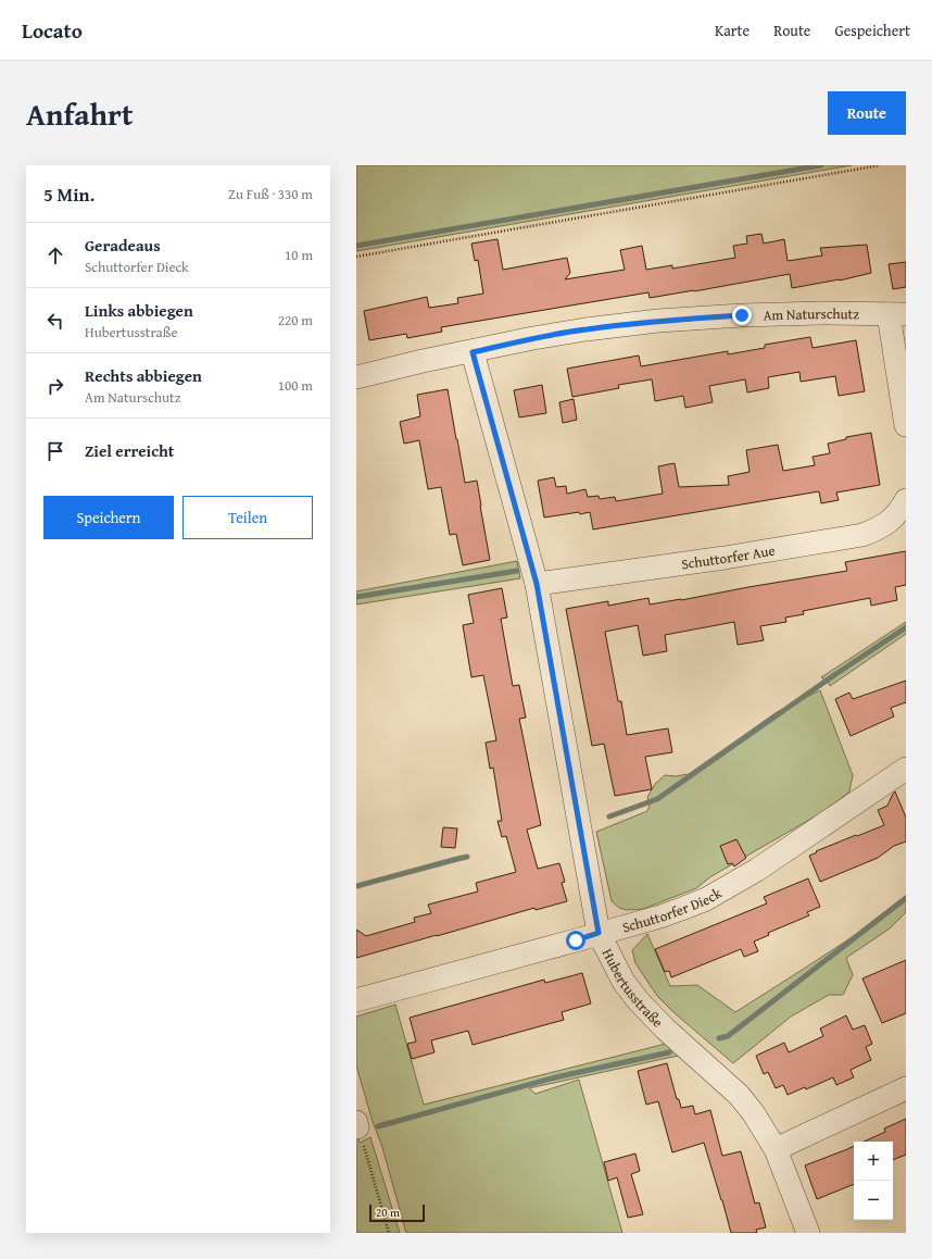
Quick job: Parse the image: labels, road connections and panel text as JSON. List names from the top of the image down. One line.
{"streets":{"street":["Am Naturschutz","Schuttorfer Aue","Schuttorfer Dieck","Hubertusstraße"]},"crossings":[["Am Naturschutz","Hubertusstraße"],["Schuttorfer Aue","Hubertusstraße"],["Schuttorfer Dieck","Hubertusstraße"]],"scale_bar":"20 m","page":{"header":"Locato","nav":["Karte","Route","Gespeichert"],"title":"Anfahrt","buttons":["Route",["Speichern","Teilen"]],"heading":["5 Min.","Zu Fuß · 330 m"],"list":[["Geradeaus","Schuttorfer Dieck","10 m"],["Links abbiegen","Hubertusstraße","220 m"],["Rechts abbiegen","Am Naturschutz","100 m"],"Ziel erreicht"],"map_buttons":["+","−"],"scale":"20 m"}}
